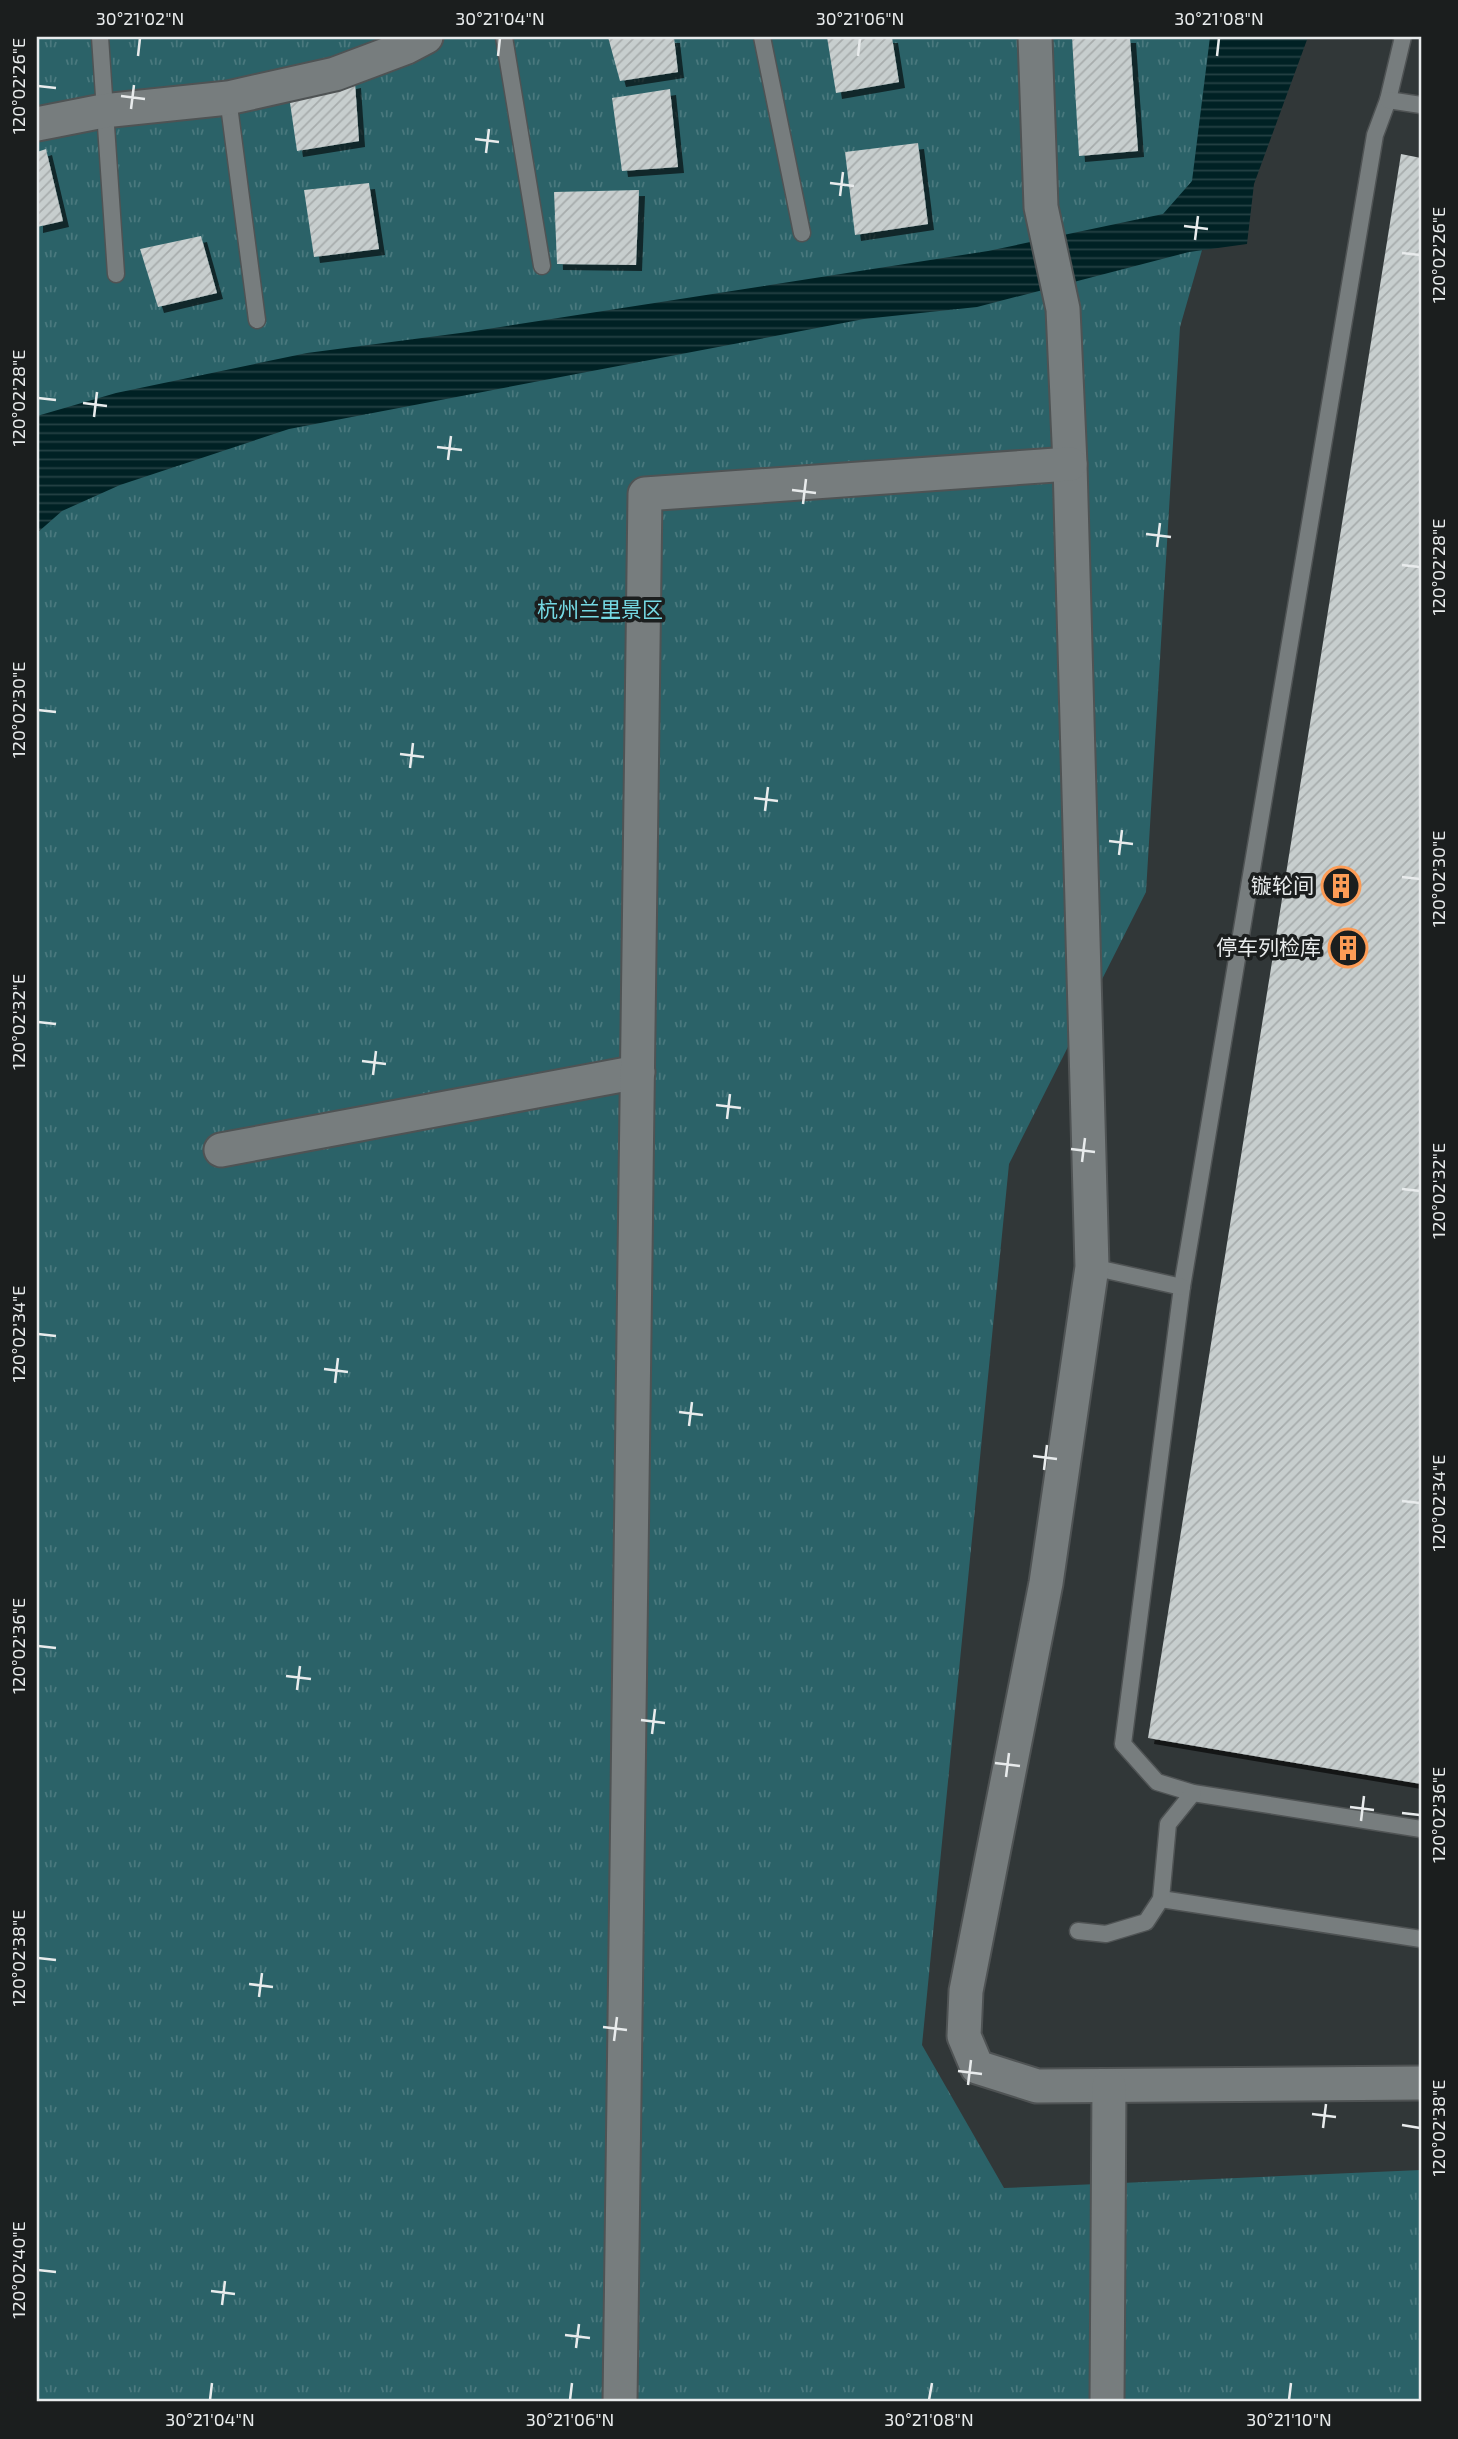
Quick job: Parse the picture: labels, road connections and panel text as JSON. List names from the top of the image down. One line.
{"parks":["杭州兰里景区"],"places":{"building":["镟轮间","停车列检库"]},"coordinates":["30°21'02\"N","30°21'04\"N","30°21'06\"N","30°21'08\"N","120°02'26\"E","120°02'28\"E","120°02'30\"E","120°02'32\"E","120°02'34\"E","120°02'36\"E","120°02'38\"E","120°02'40\"E","30°21'10\"N"]}
